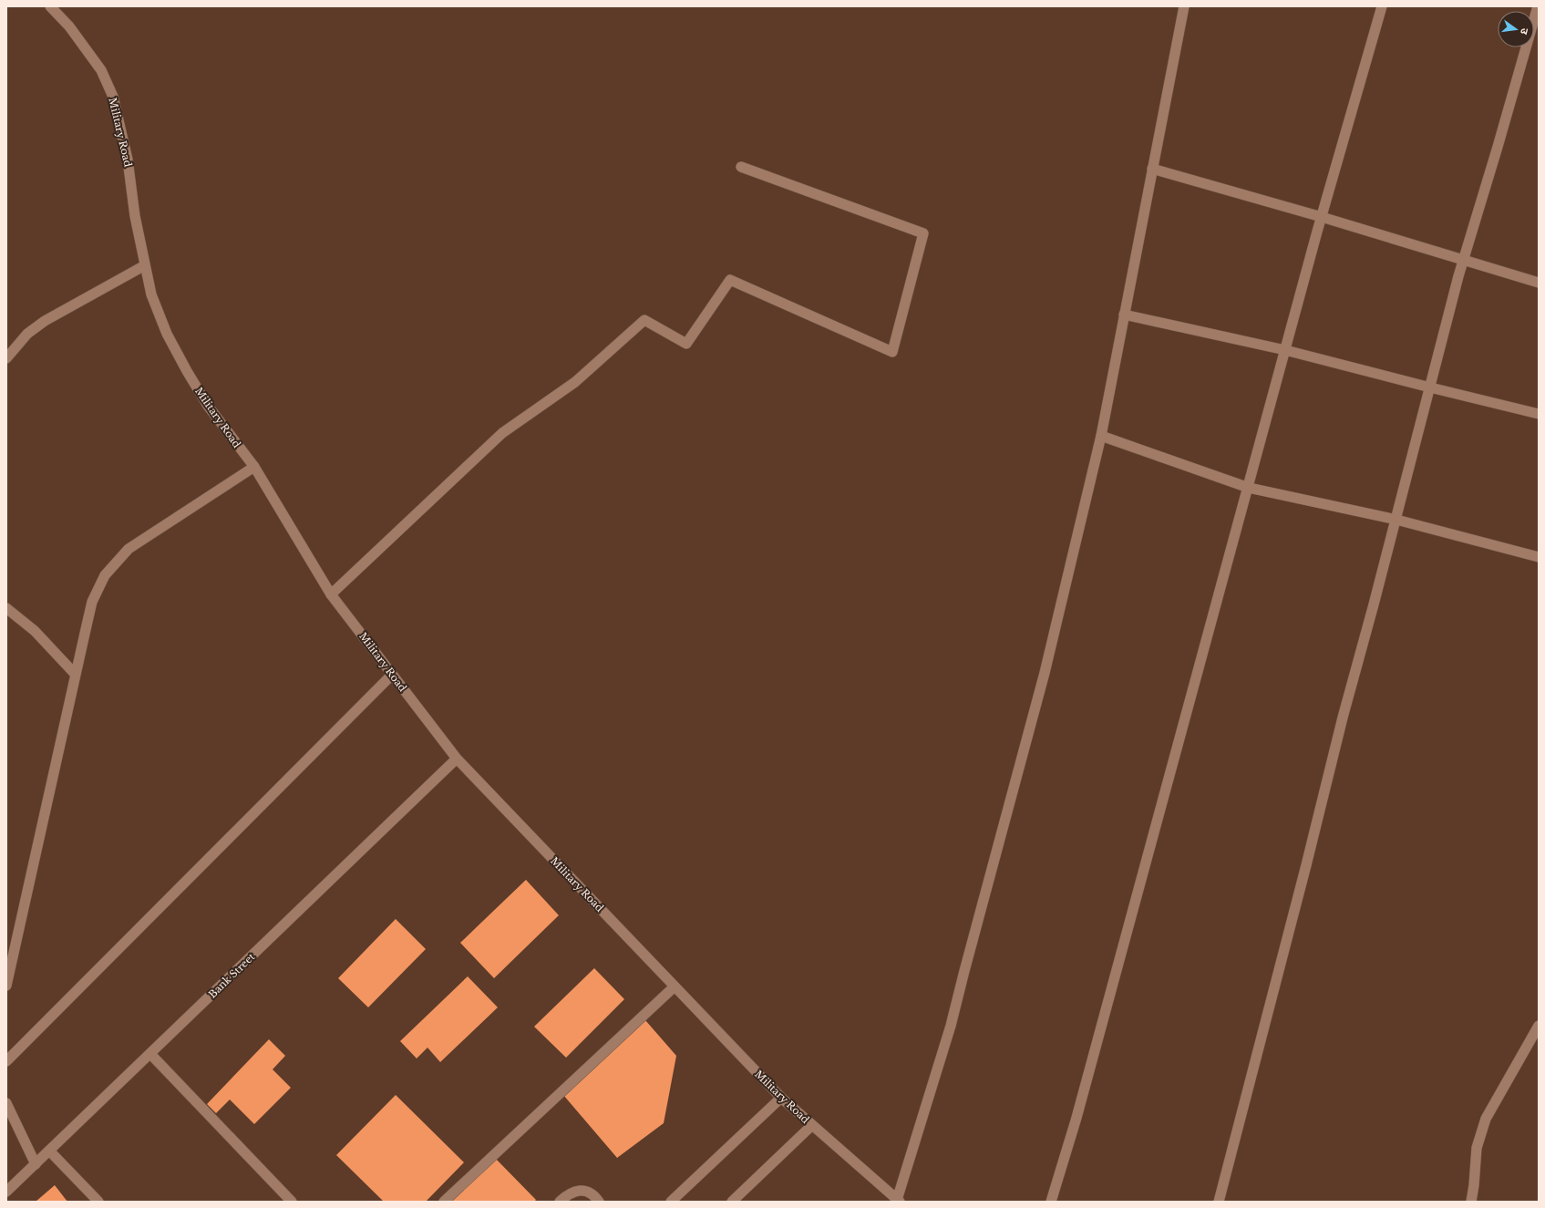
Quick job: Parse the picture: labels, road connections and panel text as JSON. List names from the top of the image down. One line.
{"streets":{"street":["Military Road","Bank Street"]},"crossings":[["Military Road","Bank Street"]],"north":"right"}
